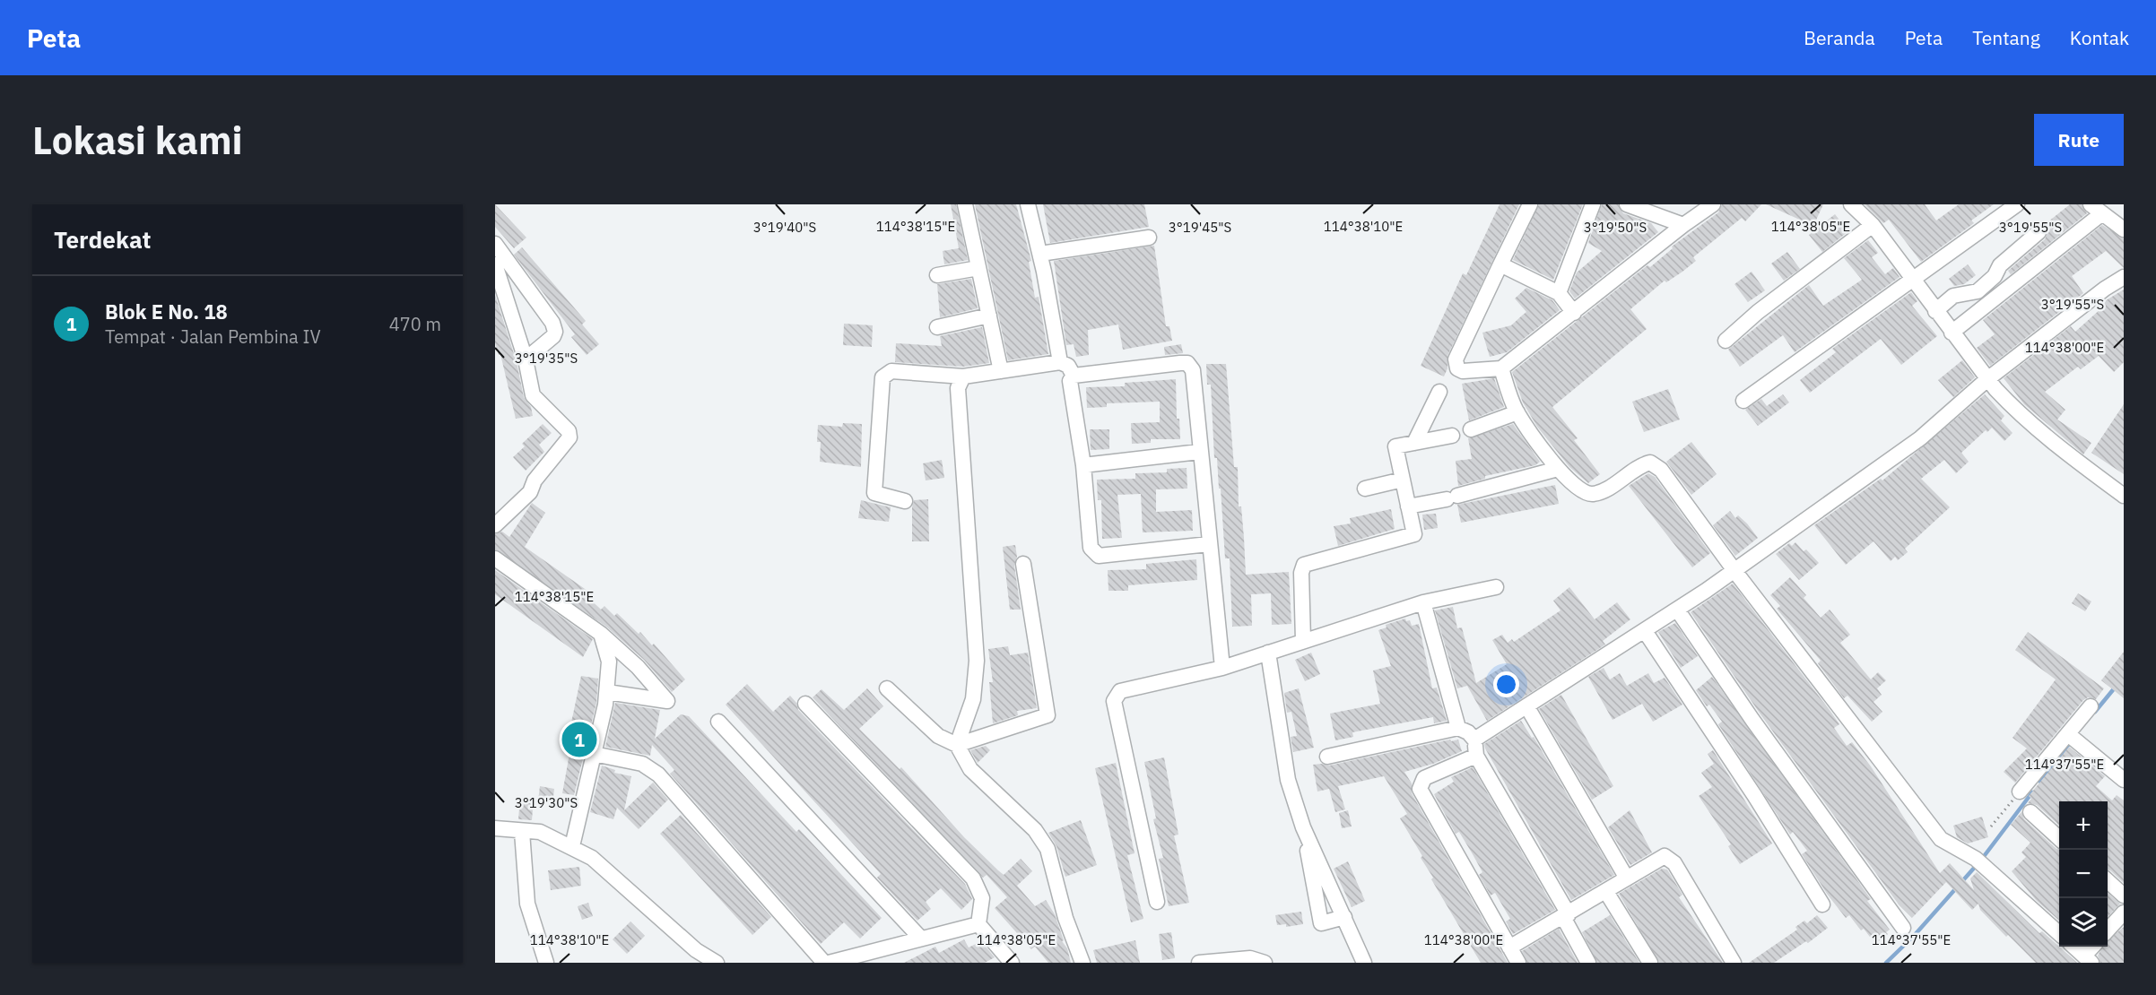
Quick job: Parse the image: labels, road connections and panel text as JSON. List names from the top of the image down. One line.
{"page":{"header":"Peta","nav":["Beranda","Peta","Tentang","Kontak"],"buttons":"Rute","title":"Lokasi kami","heading":"Terdekat","list":[{"mark":"1","name":"Blok E No. 18","note":"Tempat · Jalan Pembina IV","value":"470 m"}],"pins":"1","map_buttons":["+","−"]},"coordinates":["114°38'15\"E","114°38'10\"E","114°38'05\"E","3°19'40\"S","3°19'45\"S","3°19'50\"S","3°19'55\"S","114°38'00\"E","3°19'35\"S","114°37'55\"E","3°19'30\"S"]}
